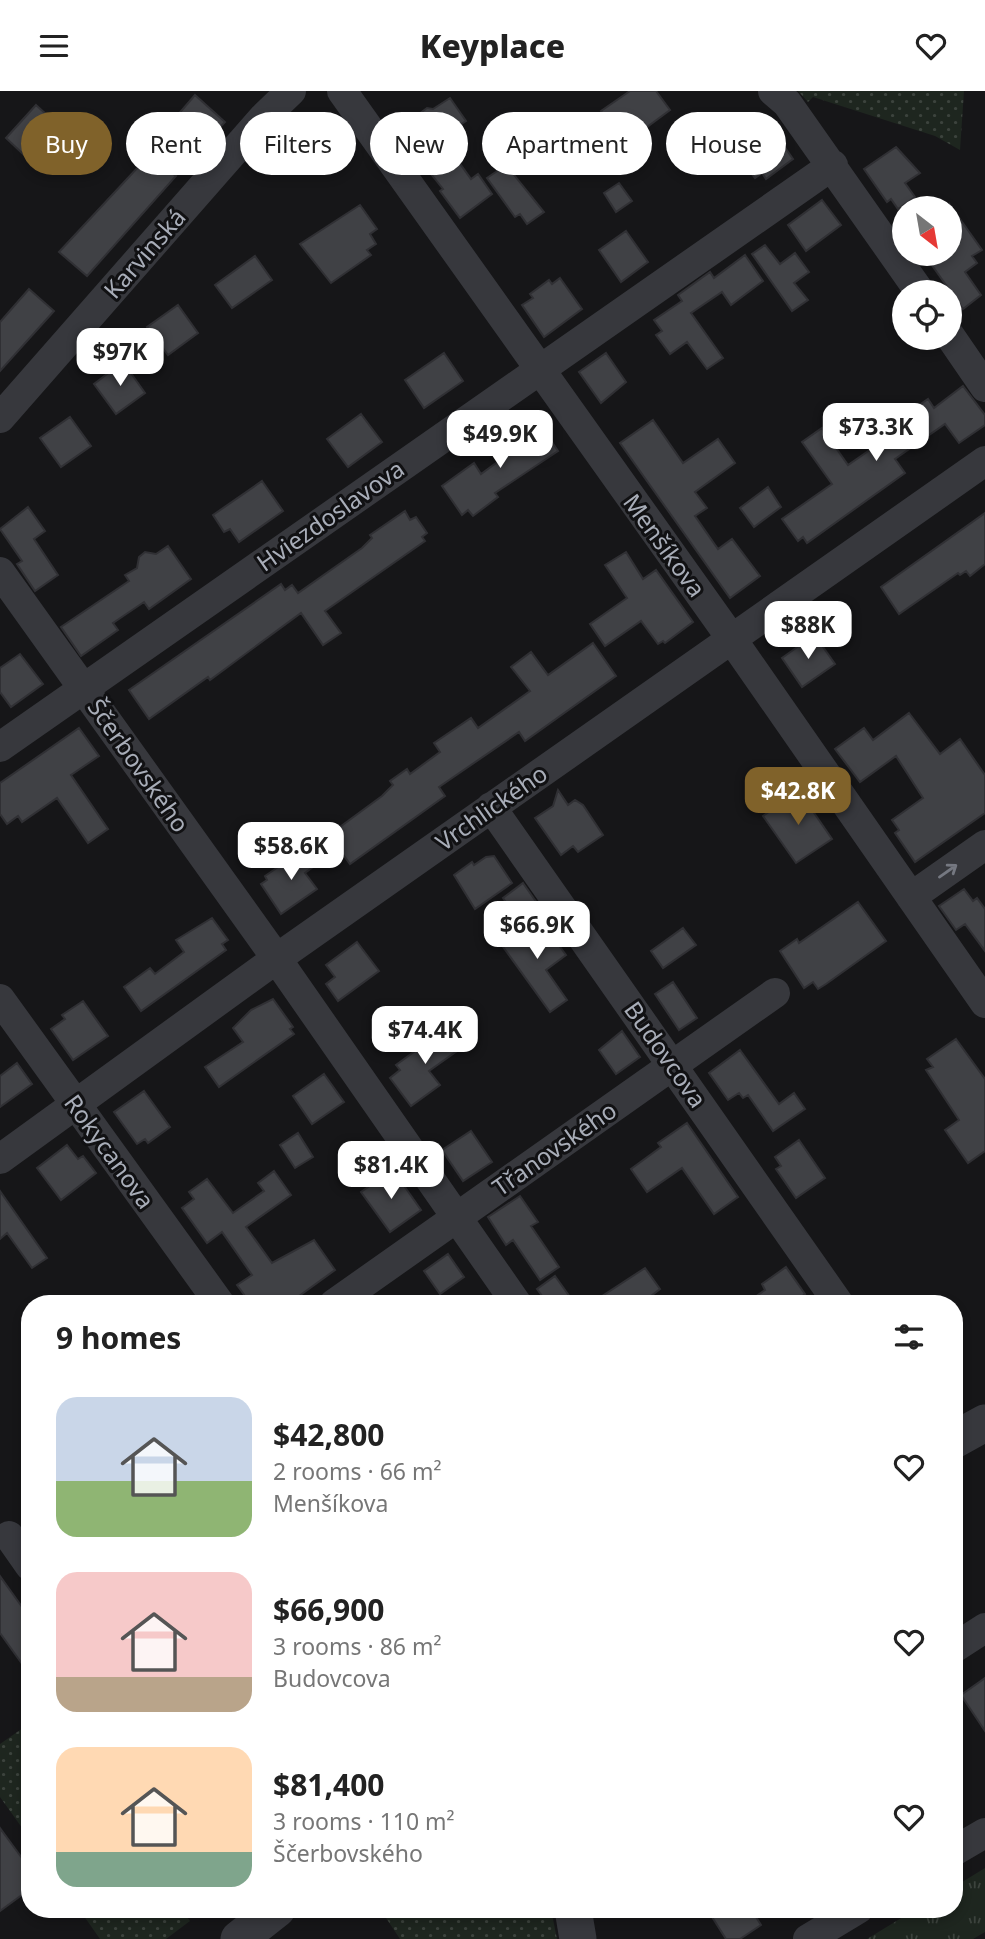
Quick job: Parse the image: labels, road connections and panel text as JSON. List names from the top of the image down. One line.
{"streets":{"street":["Karvinská","Hviezdoslavova","Menšíkova","Ščerbovského","Vrchlického","Budovcova","Třanovského","Rokycanova"]},"crossings":[["Hviezdoslavova","Menšíkova"],["Hviezdoslavova","Ščerbovského"],["Menšíkova","Vrchlického"],["Ščerbovského","Vrchlického"],["Ščerbovského","Třanovského"],["Vrchlického","Budovcova"],["Vrchlického","Rokycanova"],["Budovcova","Třanovského"]],"north":"bottom right","page":{"header":"Keyplace","chip":["Buy","Rent","Filters","New","Apartment","House"],"price":["$97K","$73.3K","$49.9K","$88K","$42.8K","$58.6K","$66.9K","$74.4K","$81.4K"],"heading":"9 homes","list":[{"name":"$42,800","note":"2 rooms · 66 m² · Menšíkova"},{"name":"$66,900","note":"3 rooms · 86 m² · Budovcova"},{"name":"$81,400","note":"3 rooms · 110 m² · Ščerbovského"}]}}
